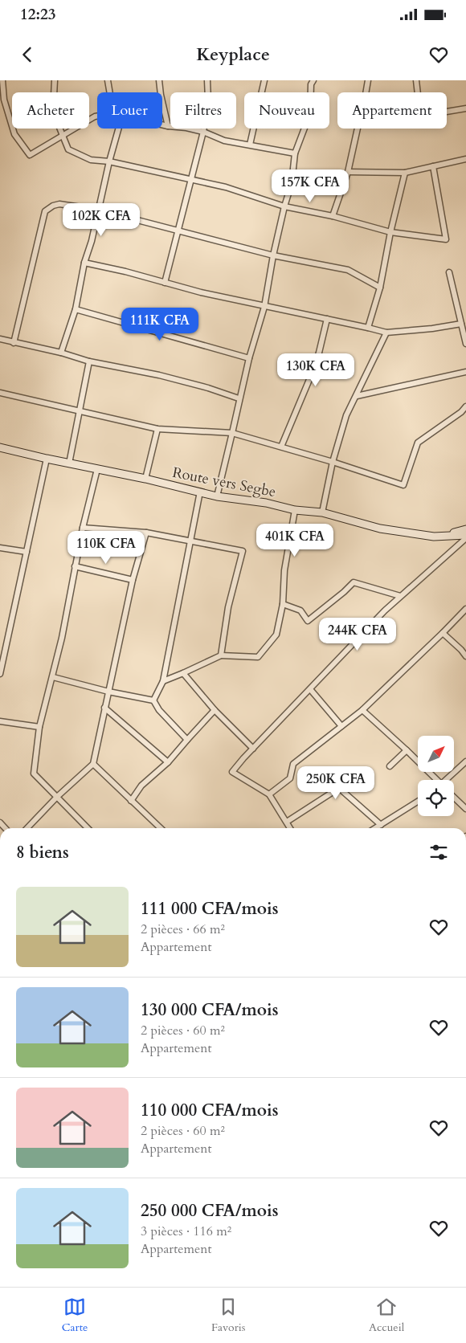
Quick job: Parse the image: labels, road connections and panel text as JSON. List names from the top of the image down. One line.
{"streets":{"main road":["Route vers Segbe"]},"north":"top right","page":{"status":"12:23","header":"Keyplace","chip":["Acheter","Louer","Filtres","Nouveau","Appartement"],"price":["157K CFA","102K CFA","111K CFA","130K CFA","401K CFA","110K CFA","244K CFA","250K CFA"],"heading":"8 biens","list":[{"name":"111 000 CFA/mois","note":"2 pièces · 66 m² · Appartement"},{"name":"130 000 CFA/mois","note":"2 pièces · 60 m² · Appartement"},{"name":"110 000 CFA/mois","note":"2 pièces · 60 m² · Appartement"},{"name":"250 000 CFA/mois","note":"3 pièces · 116 m² · Appartement"}],"tabs":["Carte","Favoris","Accueil"]}}
